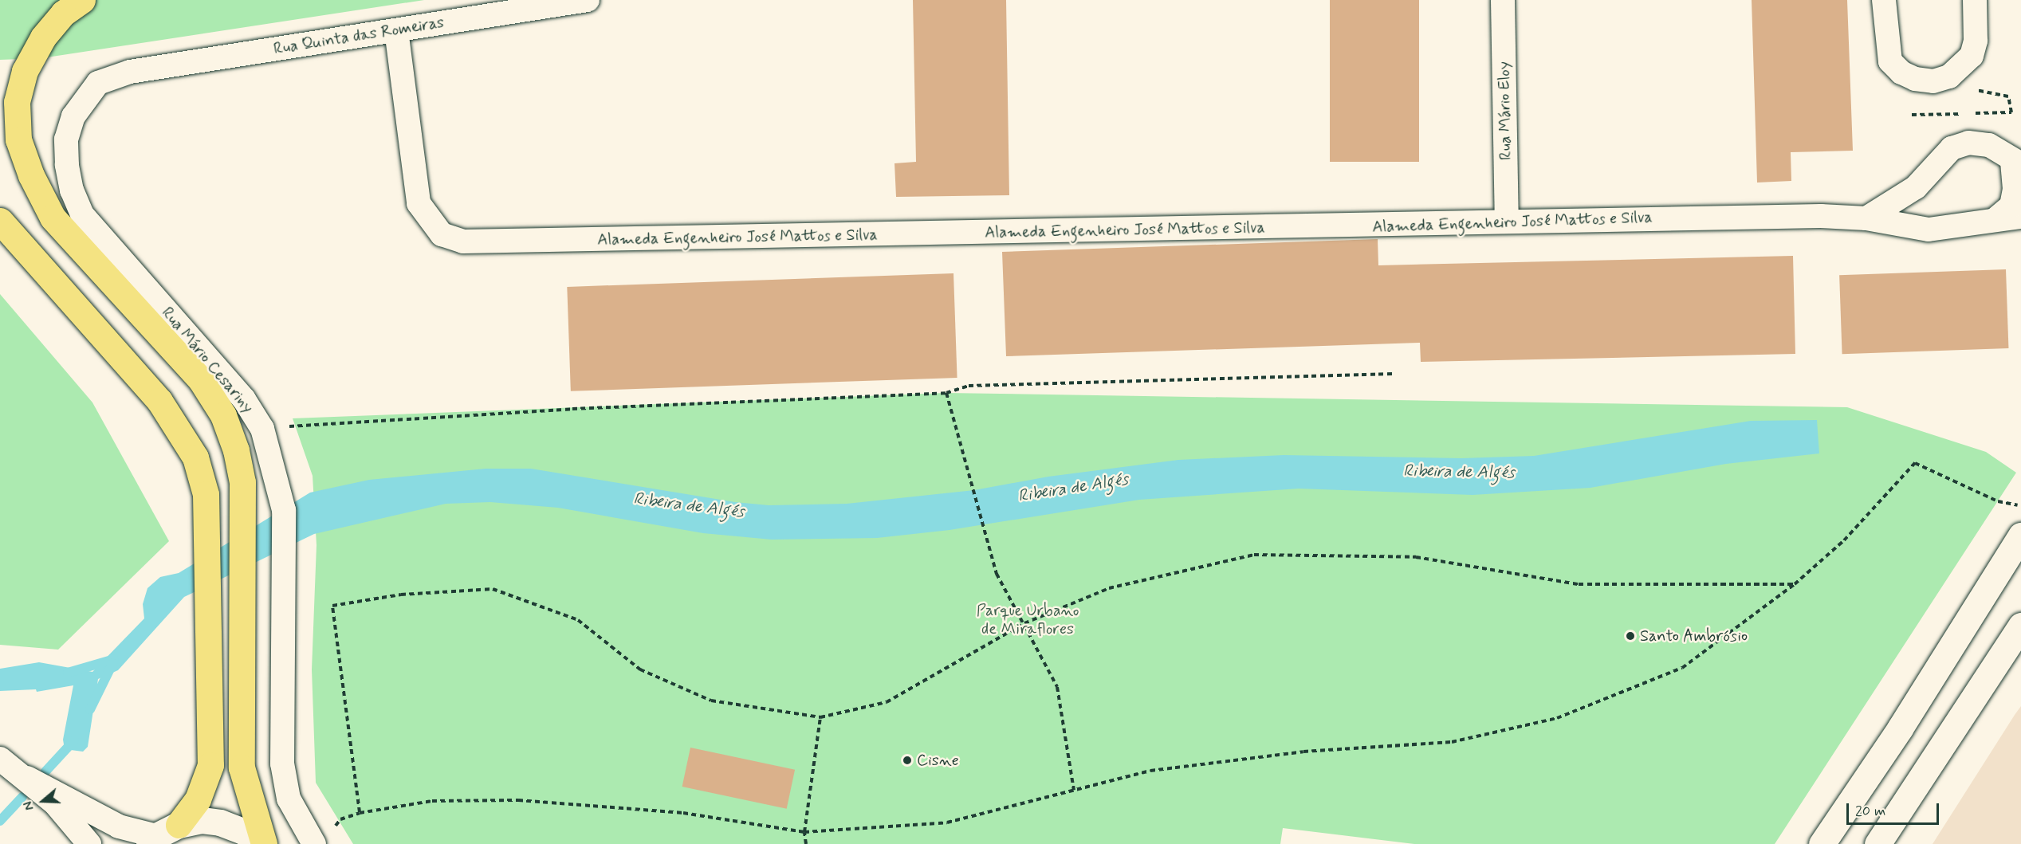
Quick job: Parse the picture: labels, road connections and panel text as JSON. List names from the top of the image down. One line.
{"streets":{"street":["Rua Quinta das Romeiras","Rua Mário Eloy","Alameda Engenheiro José Mattos e Silva","Rua Mário Cesariny"]},"crossings":[["Rua Quinta das Romeiras","Alameda Engenheiro José Mattos e Silva"],["Rua Quinta das Romeiras","Rua Mário Cesariny"],["Rua Mário Eloy","Alameda Engenheiro José Mattos e Silva"]],"water":["Ribeira de Algés"],"parks":["Parque Urbano de Miraflores"],"places":["Santo Ambrósio","Cisne"],"scale_bar":"20 m","north":"left"}
